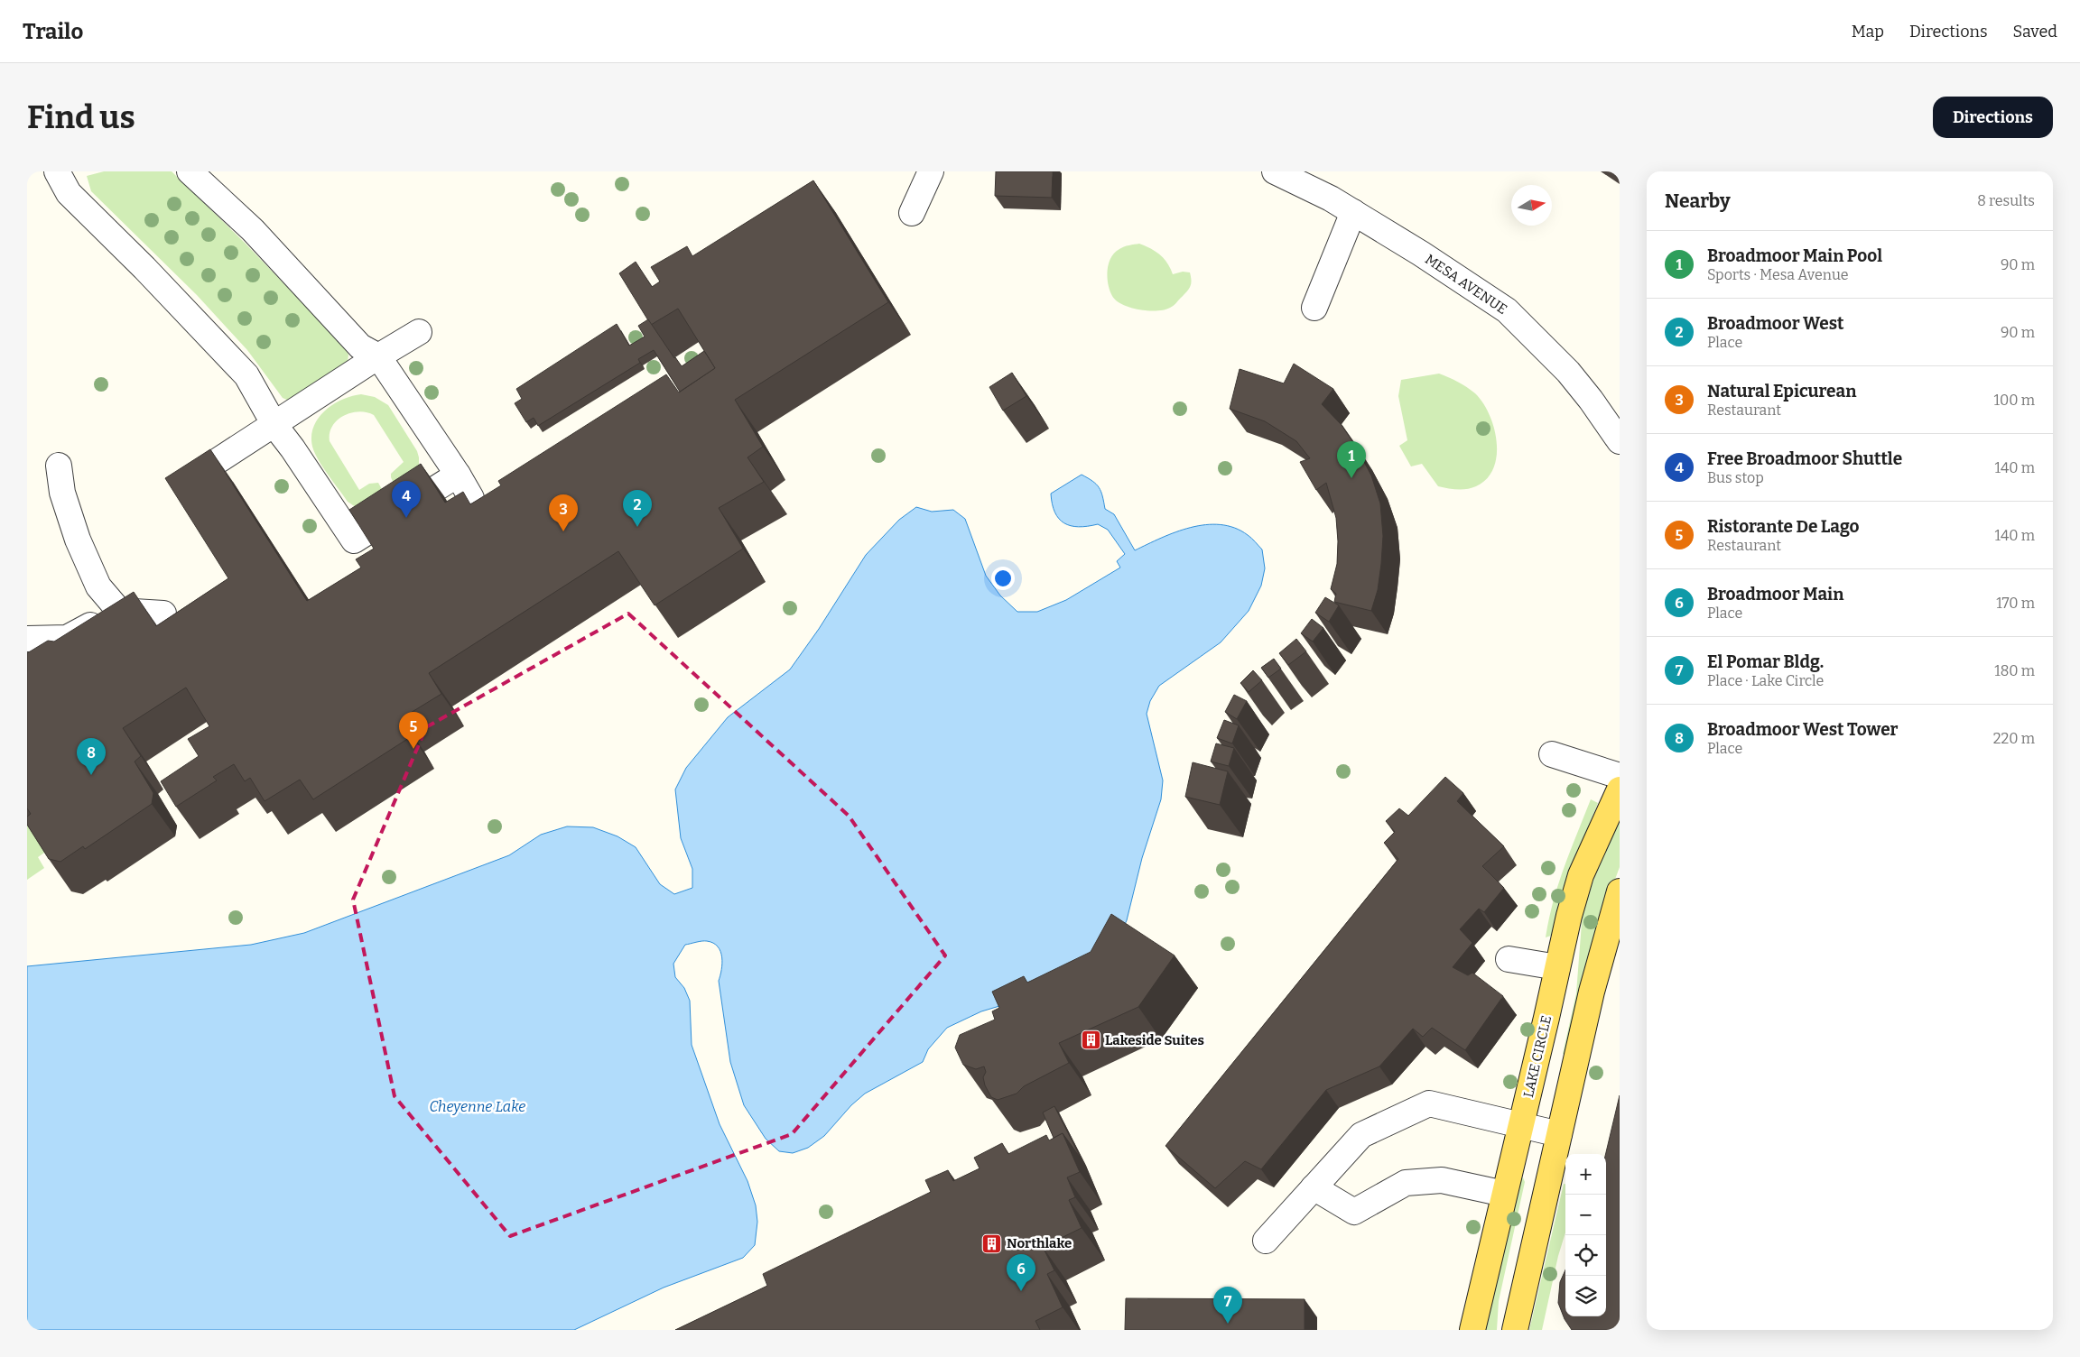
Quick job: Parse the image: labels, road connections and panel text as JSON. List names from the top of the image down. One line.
{"streets":{"main road":["LAKE CIRCLE"],"street":["MESA AVENUE"]},"water":["Cheyenne Lake"],"places":{"building":["Lakeside Suites","Northlake"]},"north":"right","page":{"header":"Trailo","nav":["Map","Directions","Saved"],"buttons":"Directions","title":"Find us","heading":["Nearby","8 results"],"list":[{"mark":"1","name":"Broadmoor Main Pool","note":"Sports · Mesa Avenue","value":"90 m"},{"mark":"2","name":"Broadmoor West","note":"Place","value":"90 m"},{"mark":"3","name":"Natural Epicurean","note":"Restaurant","value":"100 m"},{"mark":"4","name":"Free Broadmoor Shuttle","note":"Bus stop","value":"140 m"},{"mark":"5","name":"Ristorante De Lago","note":"Restaurant","value":"140 m"},{"mark":"6","name":"Broadmoor Main","note":"Place","value":"170 m"},{"mark":"7","name":"El Pomar Bldg.","note":"Place · Lake Circle","value":"180 m"},{"mark":"8","name":"Broadmoor West Tower","note":"Place","value":"220 m"}],"pins":["1","4","2","3","5","8","6","7"],"map_buttons":["+","−"]}}
